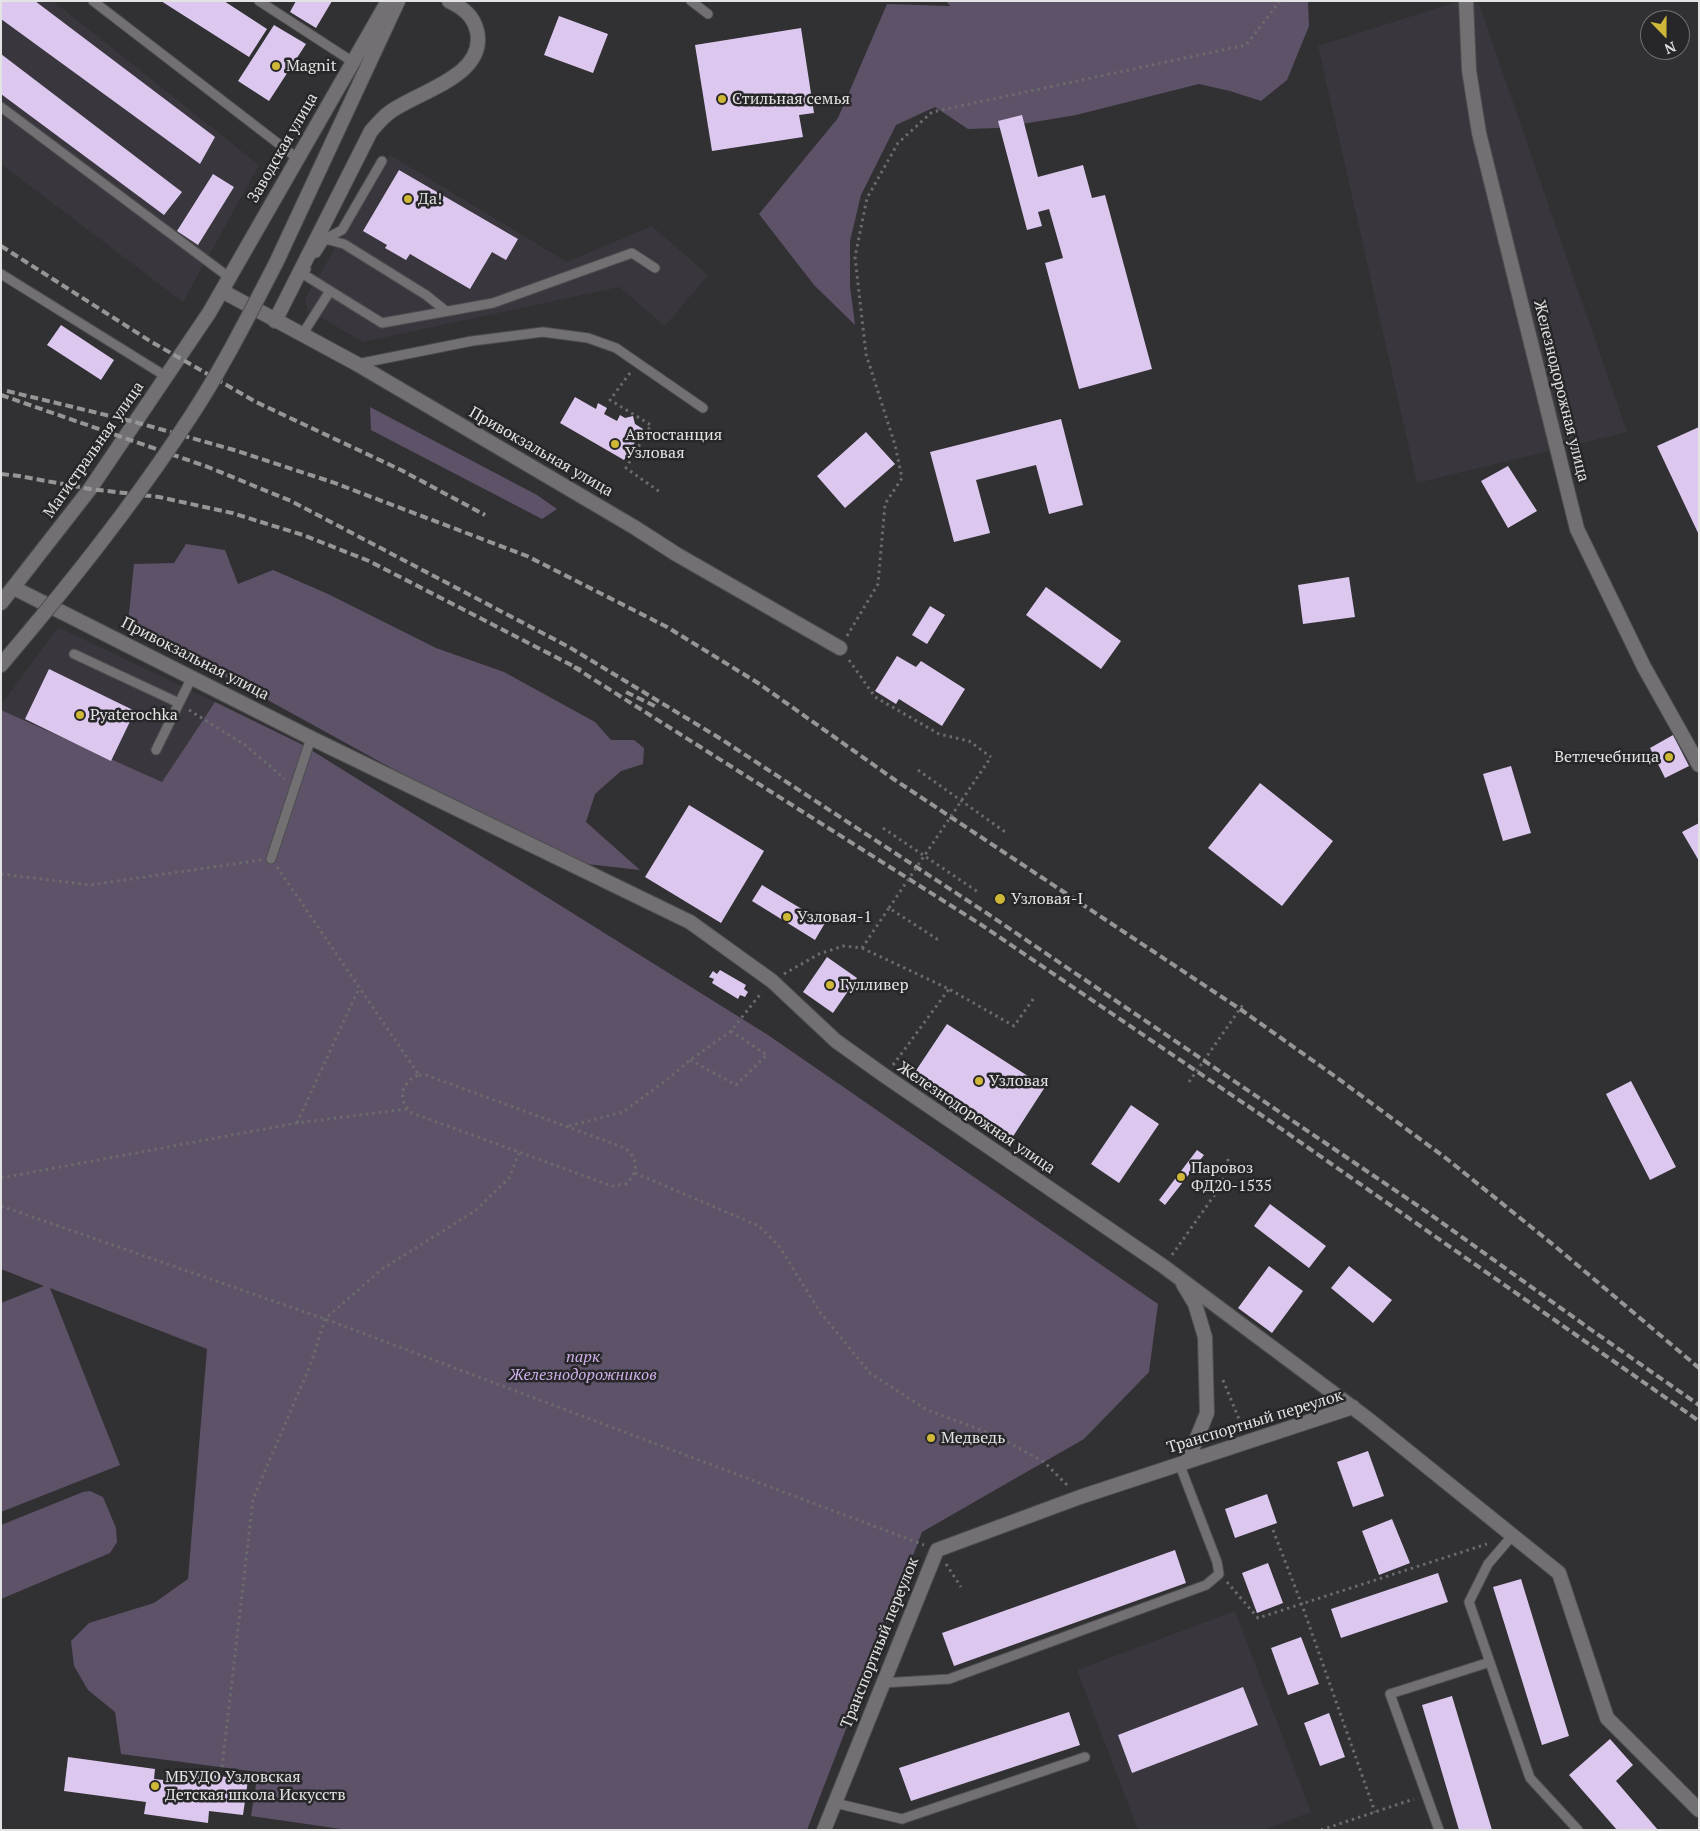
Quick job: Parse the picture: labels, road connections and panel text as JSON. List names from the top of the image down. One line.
{"streets":{"street":["Заводская улица","Железнодорожная улица","Магистральная улица","Привокзальная улица","Транспортный переулок"]},"crossings":[["Заводская улица","Магистральная улица"],["Заводская улица","Привокзальная улица"],["Железнодорожная улица","Привокзальная улица"],["Железнодорожная улица","Транспортный переулок"],["Магистральная улица","Привокзальная улица"]],"parks":["парк Железнодорожников"],"places":["Magnit","Стильная семья","Да!","Автостанция Узловая","Pyaterochka","Ветлечебница","Узловая-I","Узловая-1","Гулливер","Узловая","Паровоз ФД20-1535","Медведь","МБУДО Узловская Детская школа Искусств"],"north":"bottom"}
